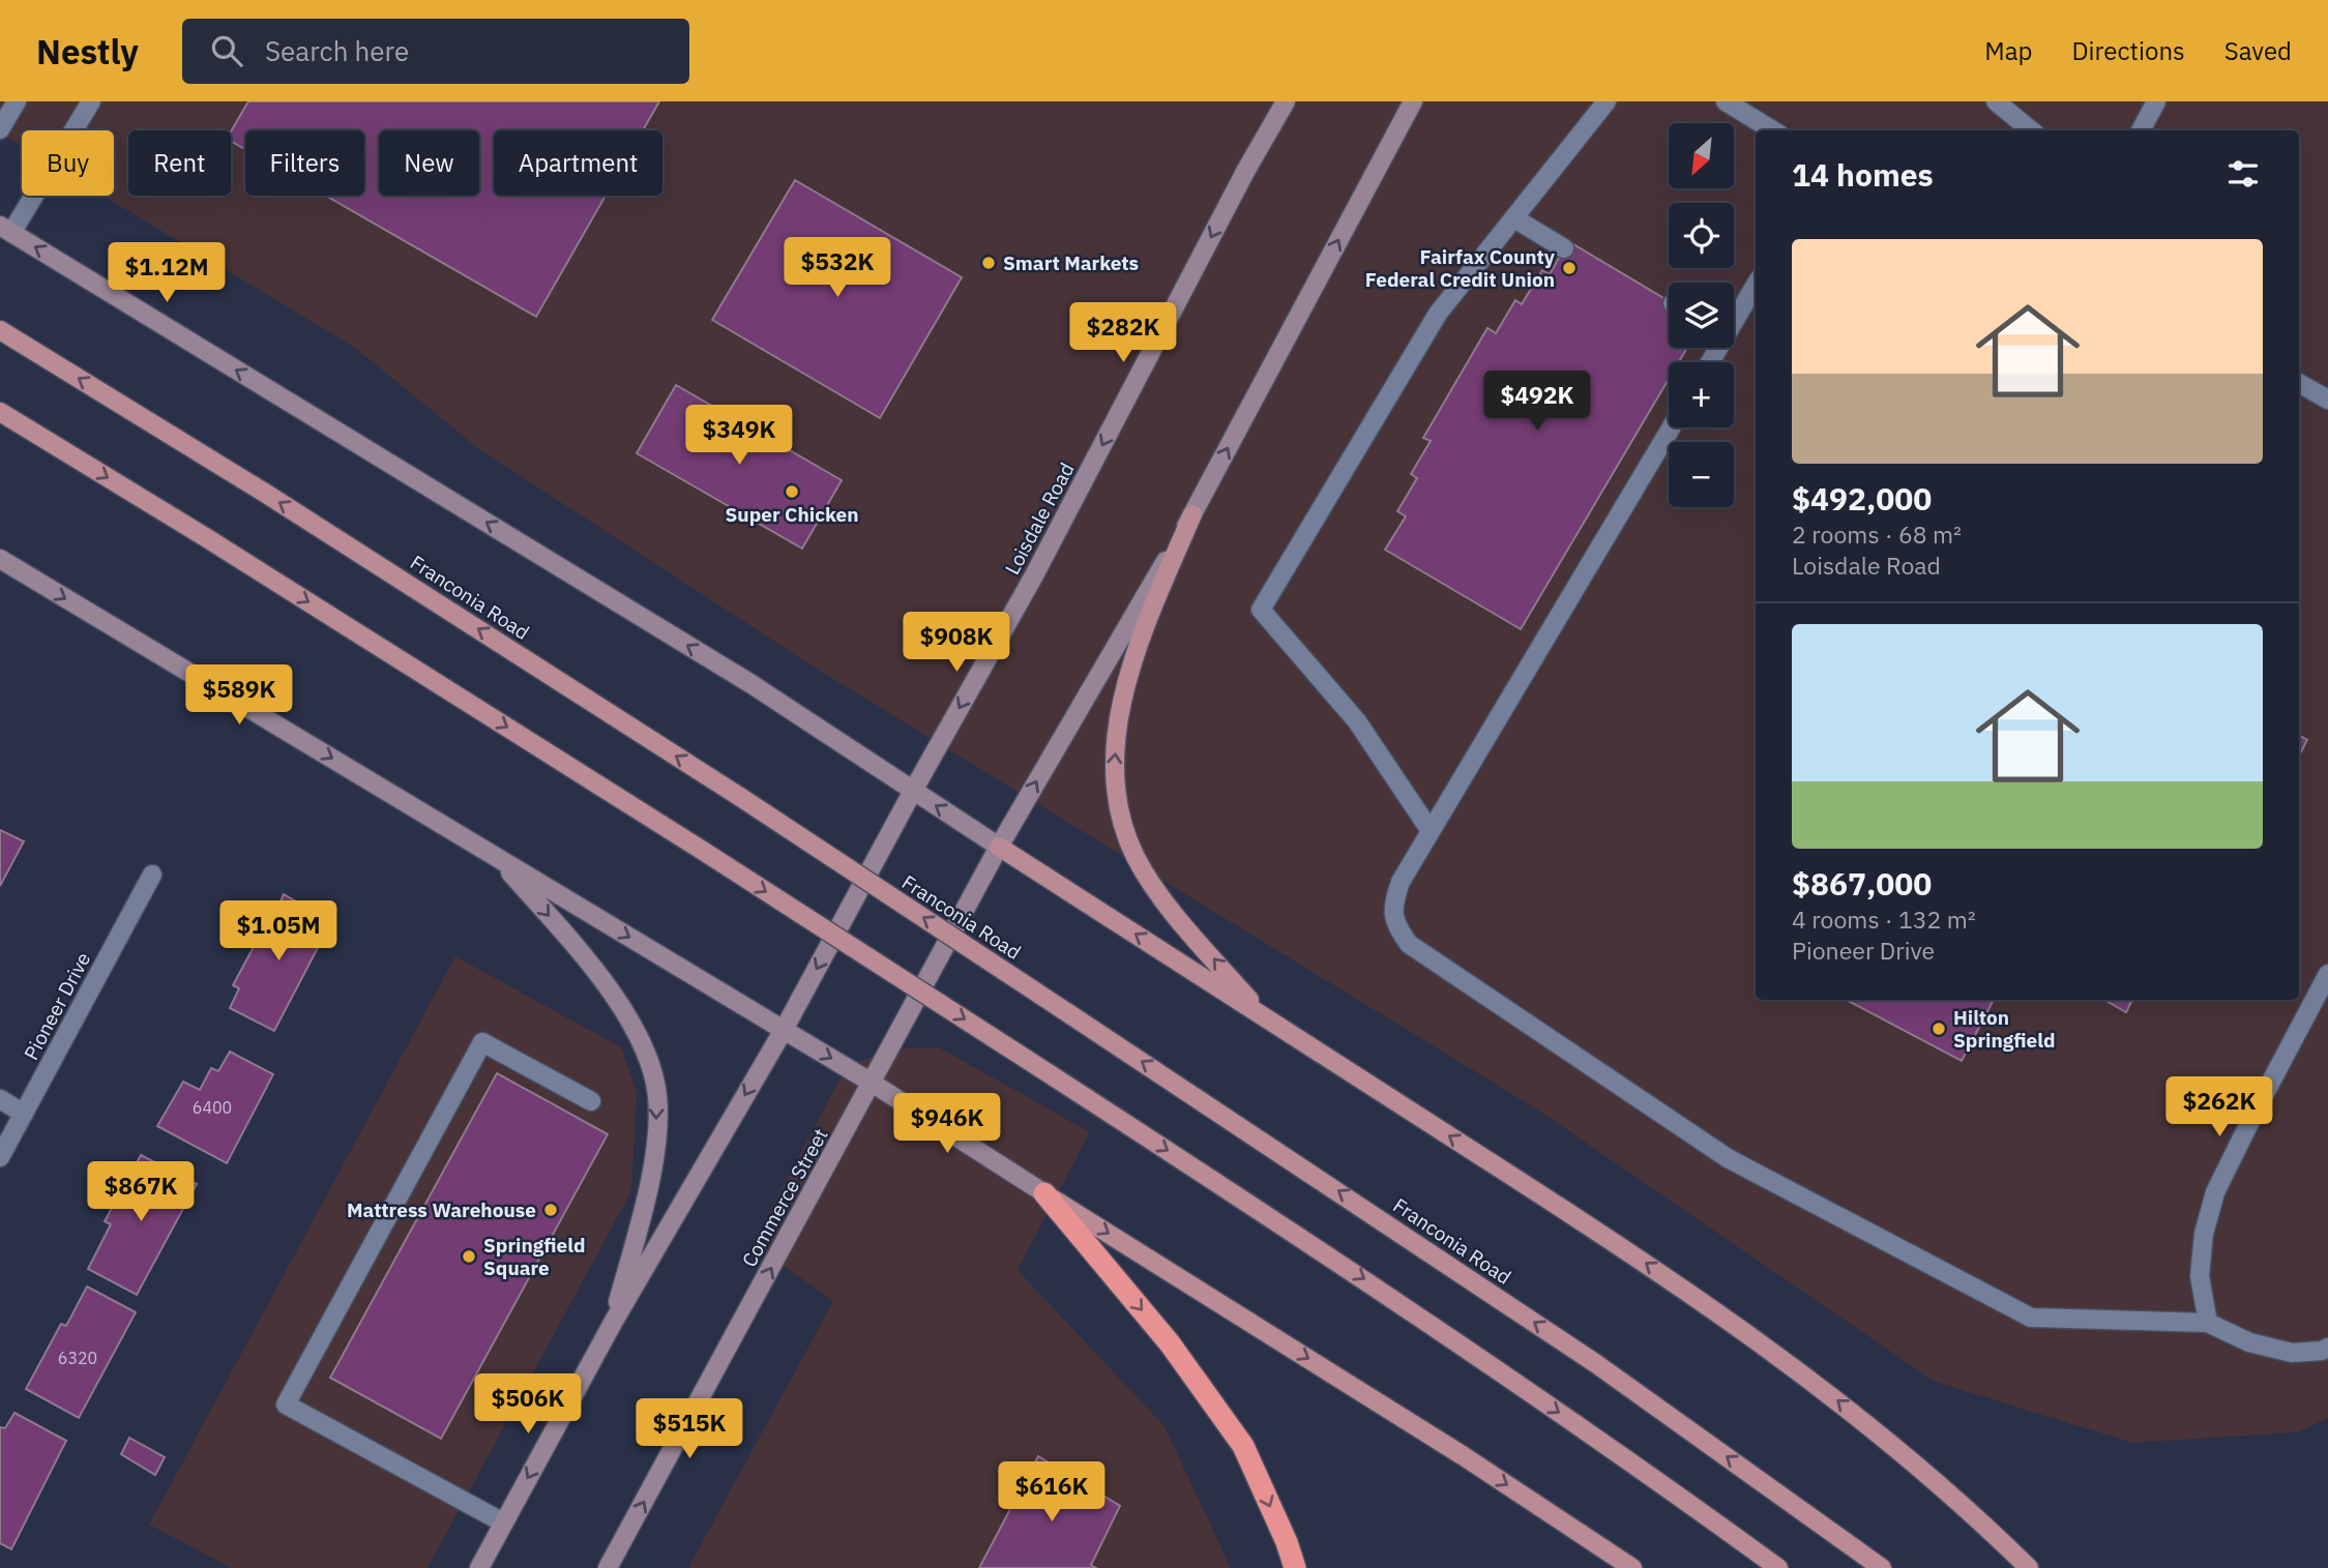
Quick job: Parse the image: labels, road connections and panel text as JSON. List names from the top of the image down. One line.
{"streets":{"main road":["Loisdale Road","Franconia Road","Commerce Street"],"street":["Pioneer Drive"]},"places":["Smart Markets","Fairfax County Federal Credit Union","Super Chicken","Hilton Springfield","Mattress Warehouse","Springfield Square"],"house_numbers":["6400","6320"],"north":"bottom left","page":{"header":"Nestly","search":"Search here","nav":["Map","Directions","Saved"],"map_buttons":["+","−"],"chip":["Buy","Rent","Filters","New","Apartment"],"heading":"14 homes","list":[{"name":"$492,000","note":"2 rooms · 68 m² · Loisdale Road"},{"name":"$867,000","note":"4 rooms · 132 m² · Pioneer Drive"}],"price":["$532K","$1.12M","$282K","$492K","$349K","$908K","$589K","$1.05M","$262K","$946K","$867K","$506K","$515K","$616K"]}}
